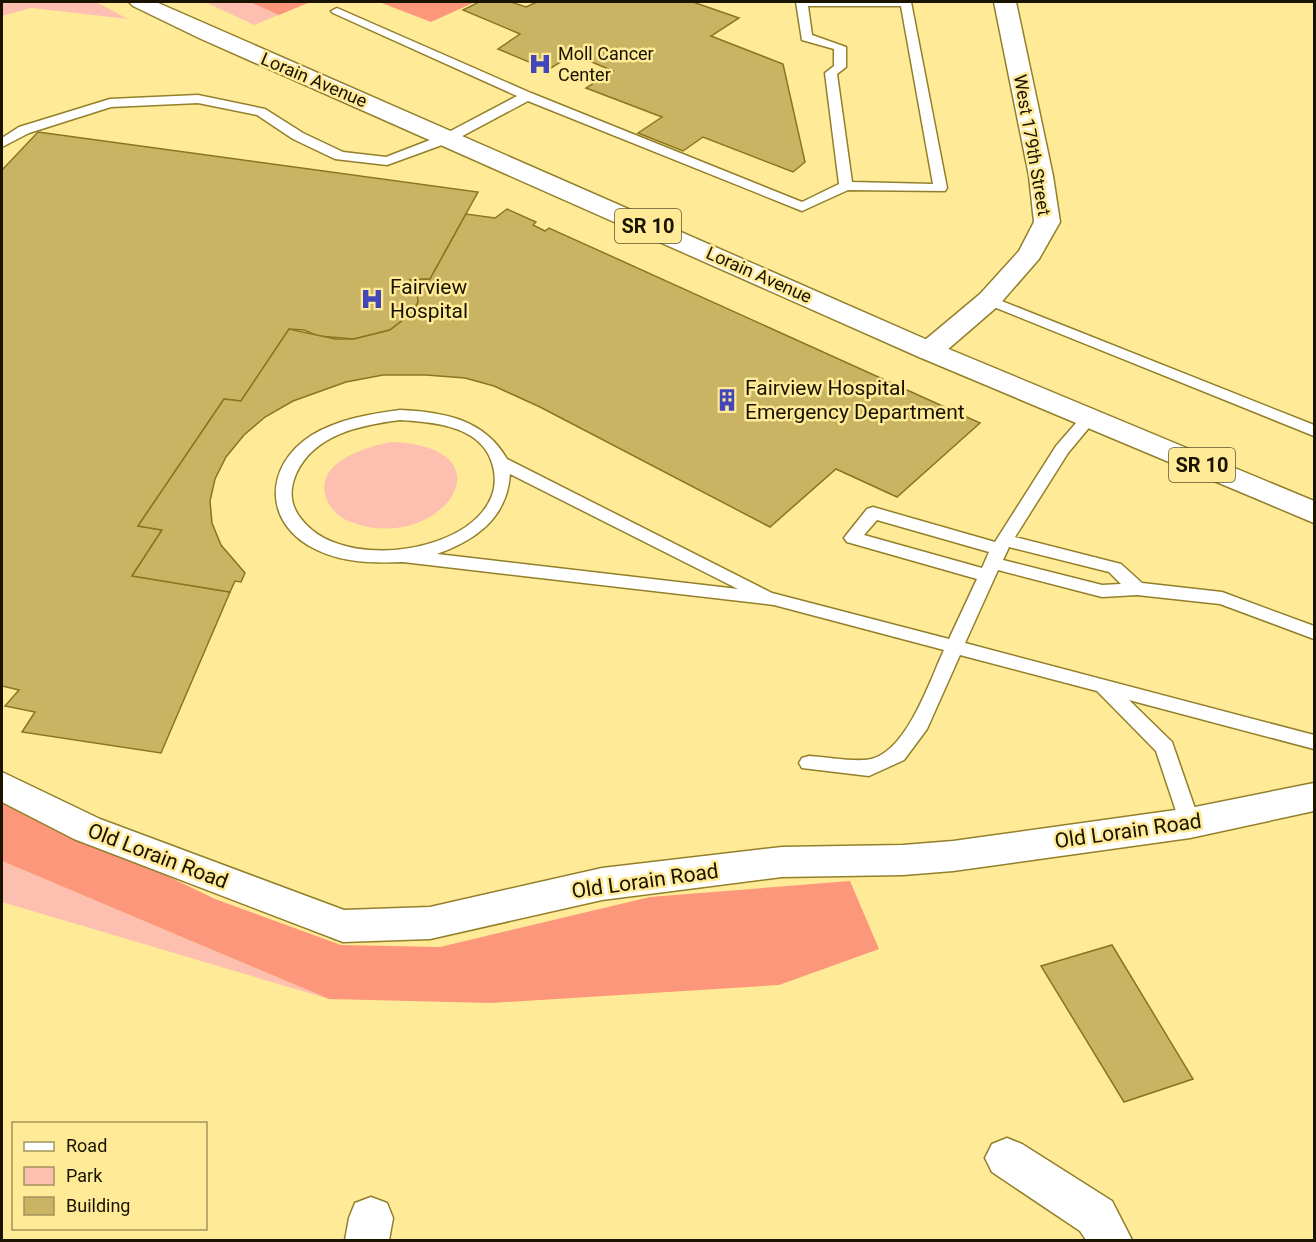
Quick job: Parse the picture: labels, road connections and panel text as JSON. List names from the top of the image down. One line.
{"streets":{"street":["Lorain Avenue","West 179th Street","SR 10","Old Lorain Road"]},"crossings":[["Lorain Avenue","West 179th Street"]],"places":{"hospital":["Moll Cancer Center","Fairview Hospital"],"building":["Fairview Hospital Emergency Department"]},"legend":["Road","Park","Building"]}
